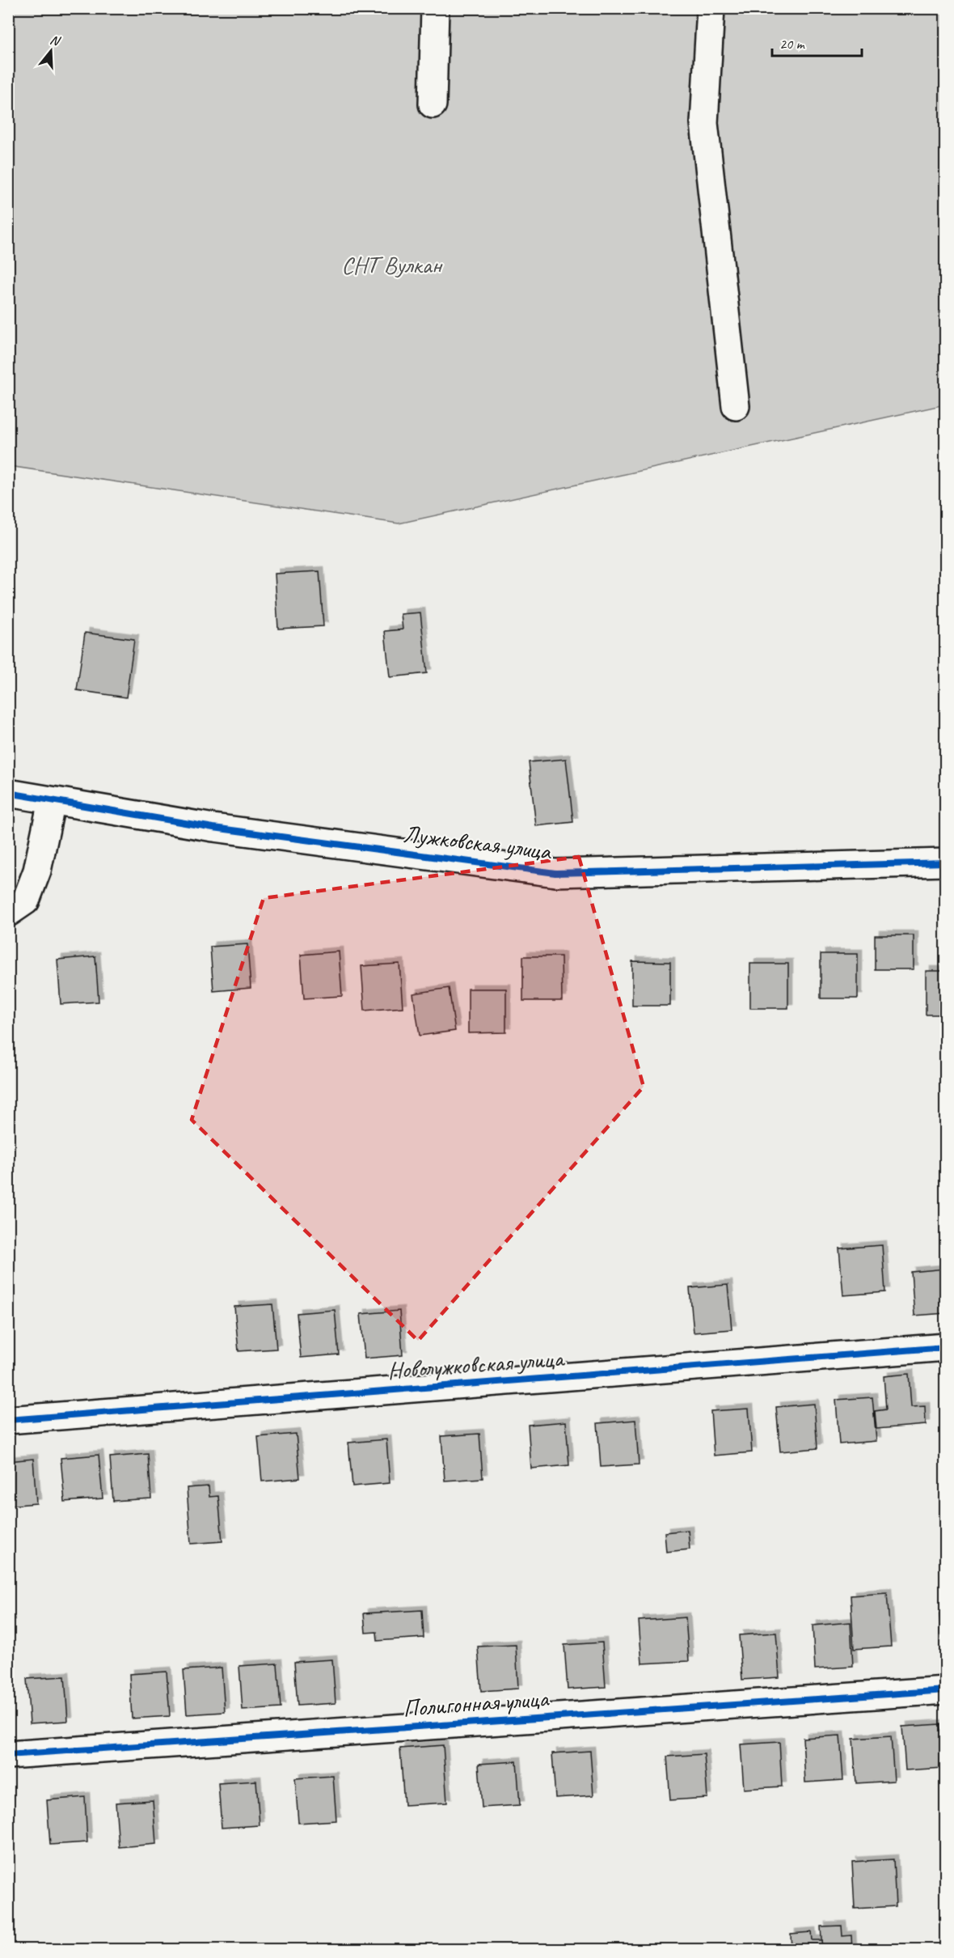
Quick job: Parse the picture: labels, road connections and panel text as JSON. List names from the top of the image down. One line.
{"streets":{"street":["Лужковская улица","Новолужковская улица","Полигонная улица"]},"parks":["СНТ Вулкан"],"scale_bar":"20 m","north":"top"}
